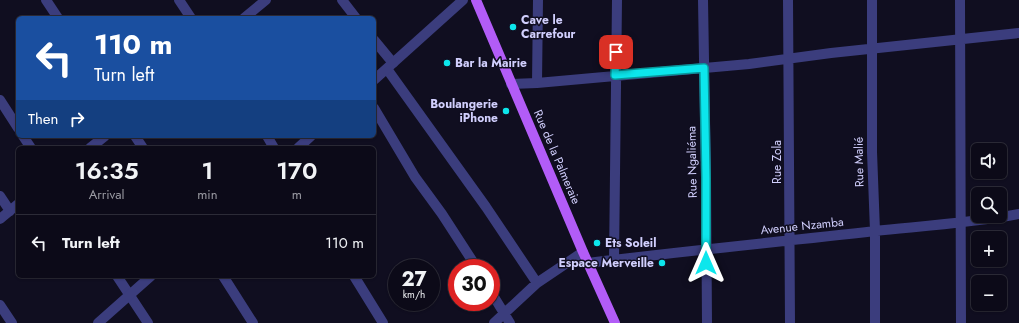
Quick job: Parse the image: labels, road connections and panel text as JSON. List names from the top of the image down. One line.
{"streets":{"main road":["Rue de la Palmeraie"],"street":["Rue Ngaliéma","Rue Zola","Rue Malié","Avenue Nzamba"]},"crossings":[["Rue de la Palmeraie","Avenue Nzamba"],["Rue Ngaliéma","Avenue Nzamba"],["Rue Zola","Avenue Nzamba"],["Rue Malié","Avenue Nzamba"]],"places":["Cave le Carrefour","Bar la Mairie","Boulangerie iPhone","Ets Soleil","Espace Merveille"],"page":{"turn":["110 m","Turn left"],"then":"Then","map_buttons":["+","−"],"eta":["16:35","Arrival","1","min","170","m"],"list":[{"name":"Turn left","value":"110 m"}],"speed":"27 km/h","limit":"30"}}
